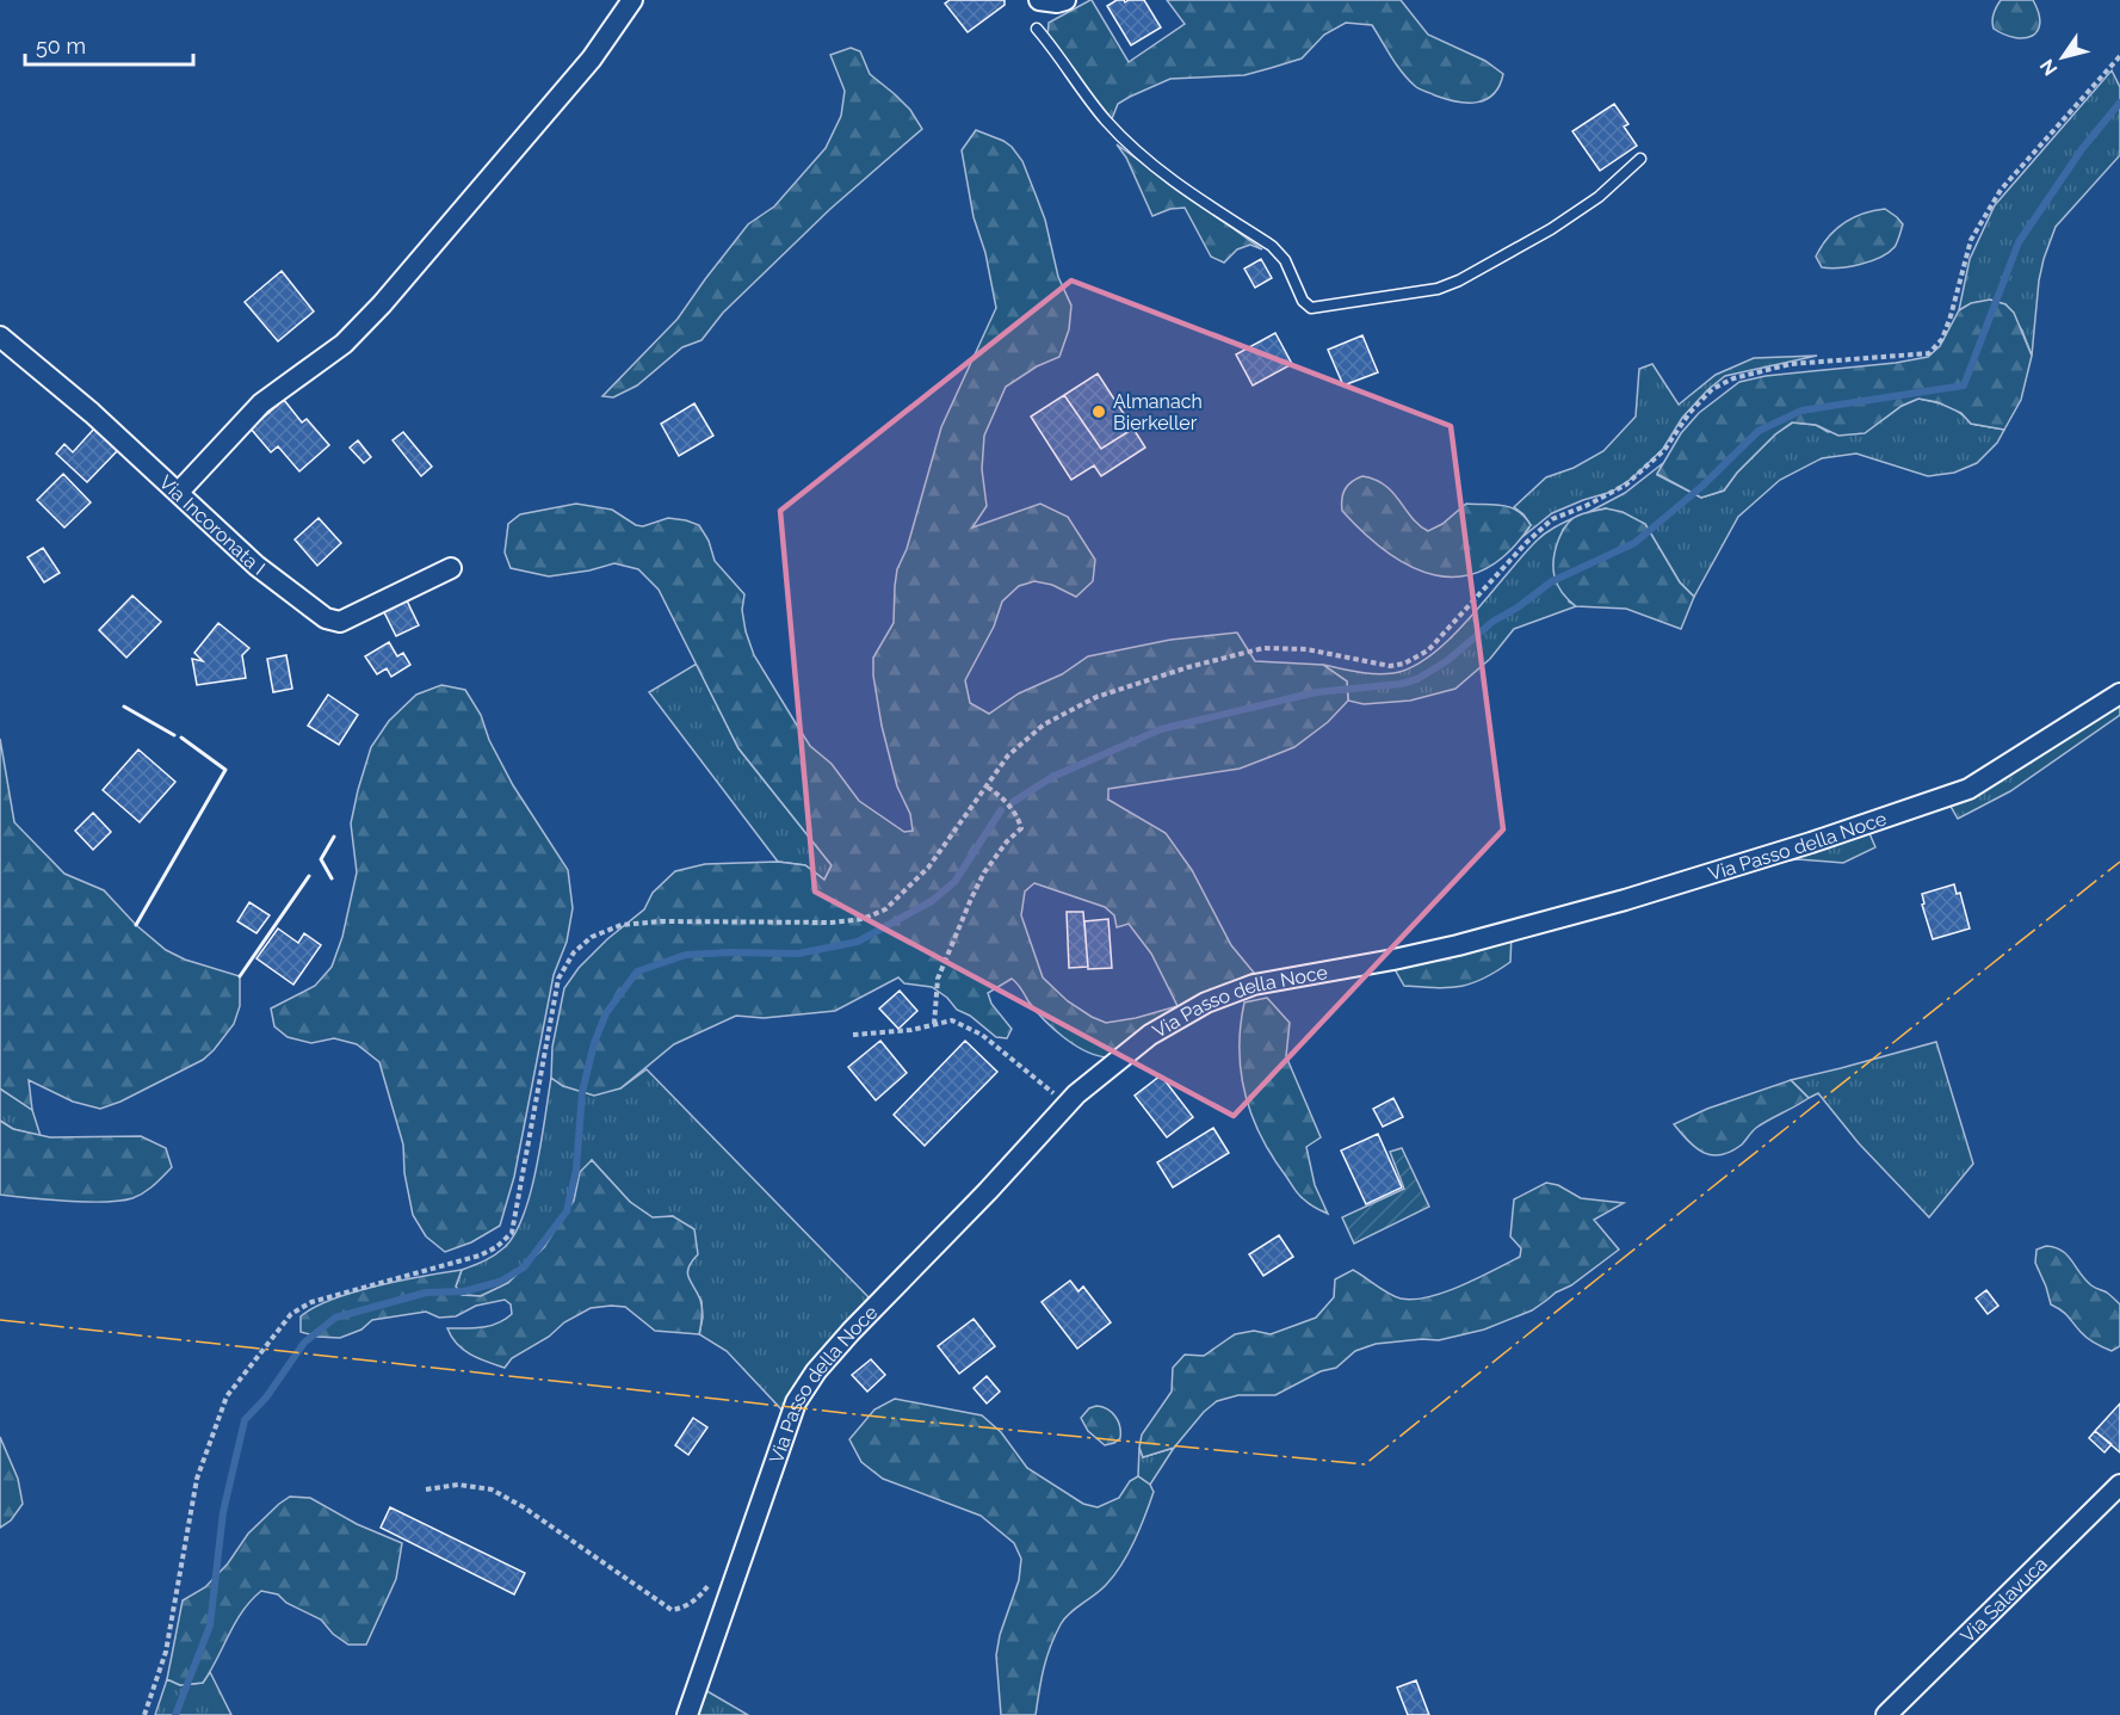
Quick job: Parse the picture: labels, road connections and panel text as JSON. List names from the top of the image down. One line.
{"streets":{"street":["Via Incoronata I","Via Passo della Noce","Via Salavuca"]},"places":["Almanach Bierkeller"],"scale_bar":"50 m","north":"bottom left"}
